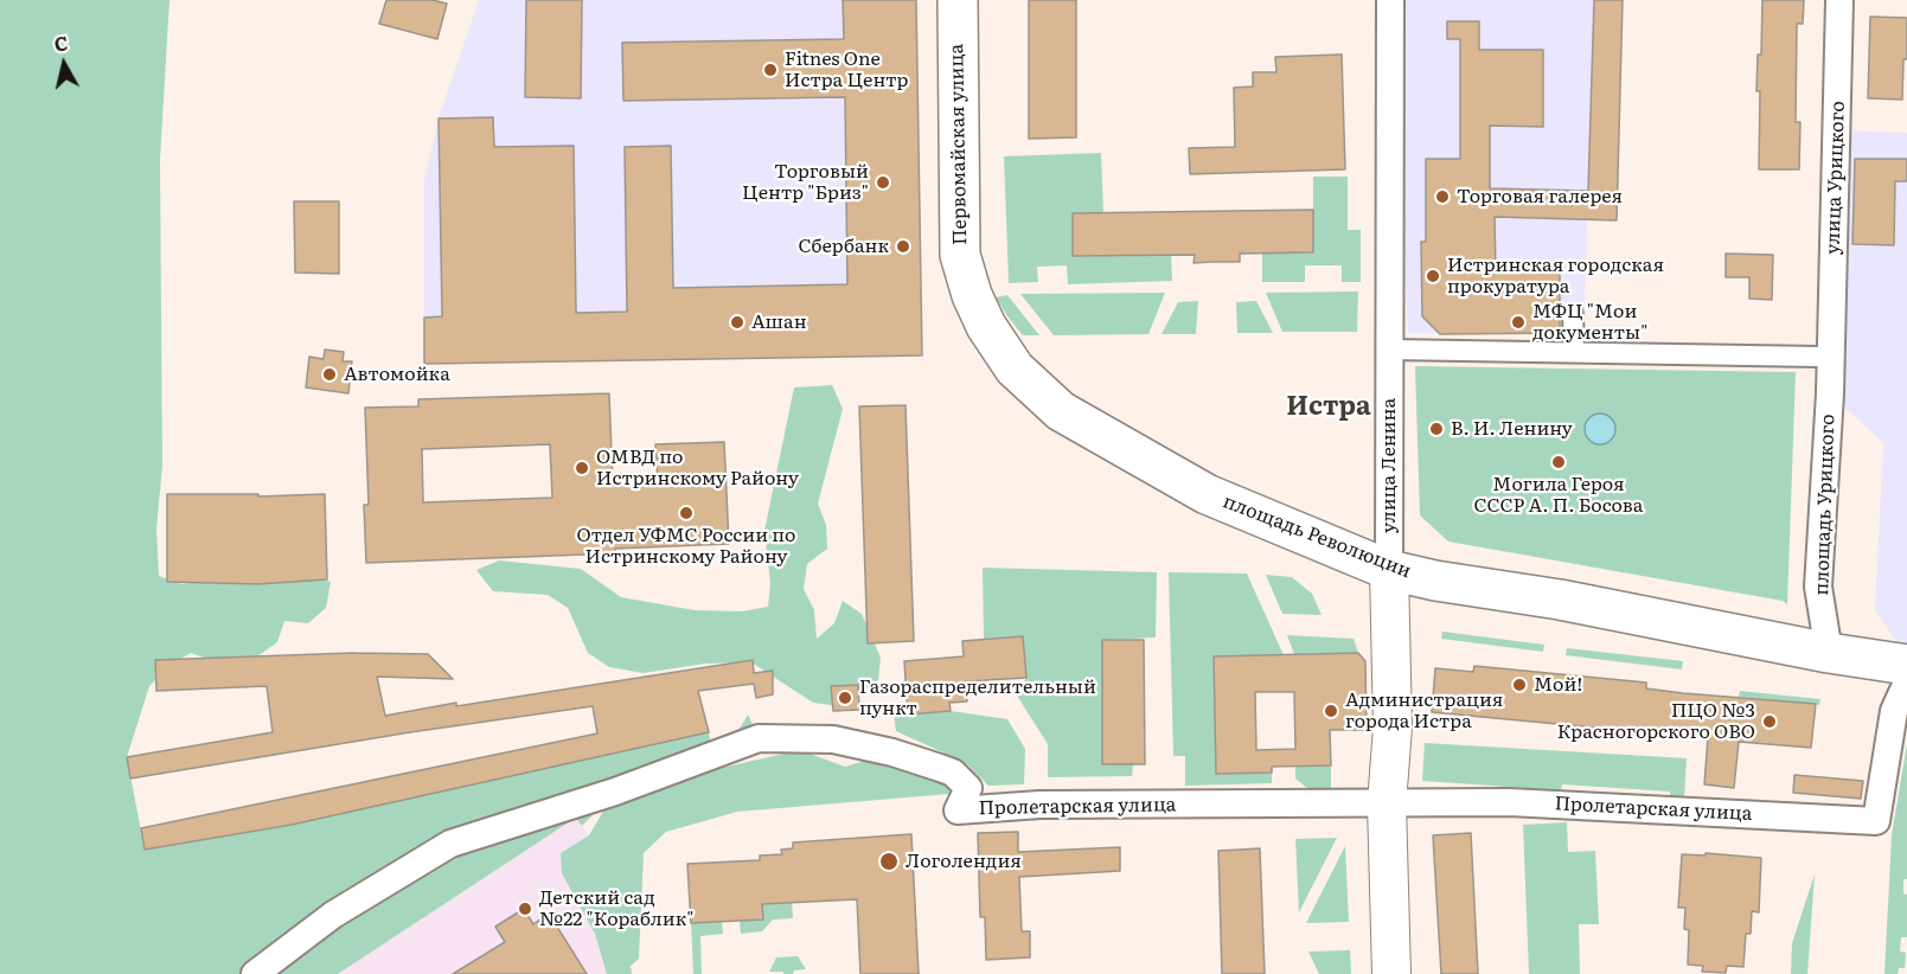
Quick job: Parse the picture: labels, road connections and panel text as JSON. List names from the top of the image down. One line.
{"streets":{"main road":["Первомайская улица","улица Ленина","площадь Революции"],"street":["улица Урицкого","площадь Урицкого","Пролетарская улица"]},"crossings":[["Первомайская улица","площадь Революции"],["улица Урицкого","площадь Урицкого"],["улица Ленина","площадь Революции"],["улица Ленина","Пролетарская улица"],["площадь Урицкого","площадь Революции"]],"districts":["Истра"],"places":["Fitnes One Истра Центр","Торговый Центр \"Бриз\"","Торговая галерея","Сбербанк","Истринская городская прокуратура","Ашан","МФЦ \"Мои документы\"","Автомойка","В. И. Ленину","Могила Героя СССР А. П. Босова","ОМВД по Истринскому Району","Отдел УФМС России по Истринскому Району","Мой!","Газораспределительный пункт","Администрация города Истра","ПЦО №3 Красногорского ОВО","Логолендия","Детский сад №22 \"Кораблик\""],"north":"top"}
